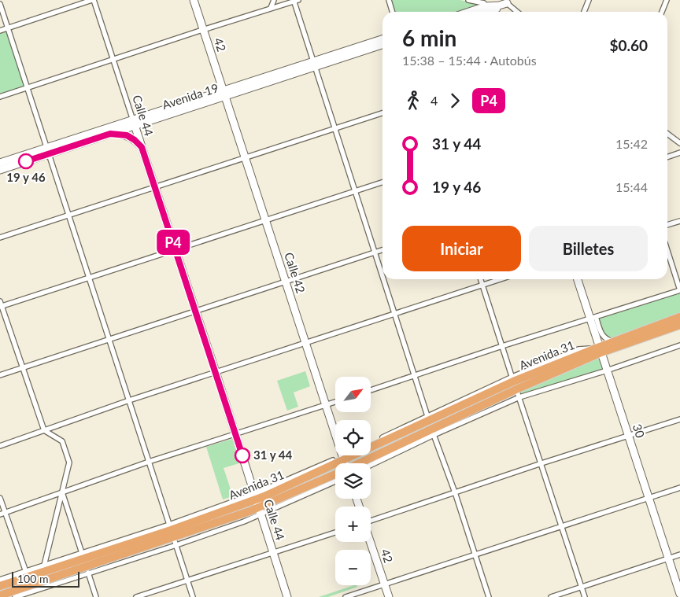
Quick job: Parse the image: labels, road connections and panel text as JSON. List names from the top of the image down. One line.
{"streets":{"main road":["42","Avenida 19","Calle 44","Calle 42","Avenida 31","30"]},"crossings":[["42","Avenida 19"],["42","Calle 42"],["Avenida 19","Calle 44"],["Avenida 19","Calle 42"],["Calle 44","Avenida 31"],["Calle 42","Avenida 31"],["Avenida 31","30"]],"places":["19 y 46","31 y 44"],"lines":["bus line P4"],"scale_bar":"100 m","north":"top right","page":{"on_map":"P4","heading":["6 min","15:38 – 15:44 · Autobús","$0.60"],"legs":["4","P4"],"list":[{"name":"31 y 44","value":"15:42"},{"name":"19 y 46","value":"15:44"}],"buttons":["Iniciar","Billetes"],"map_buttons":["+","−"],"scale":"100 m"}}
